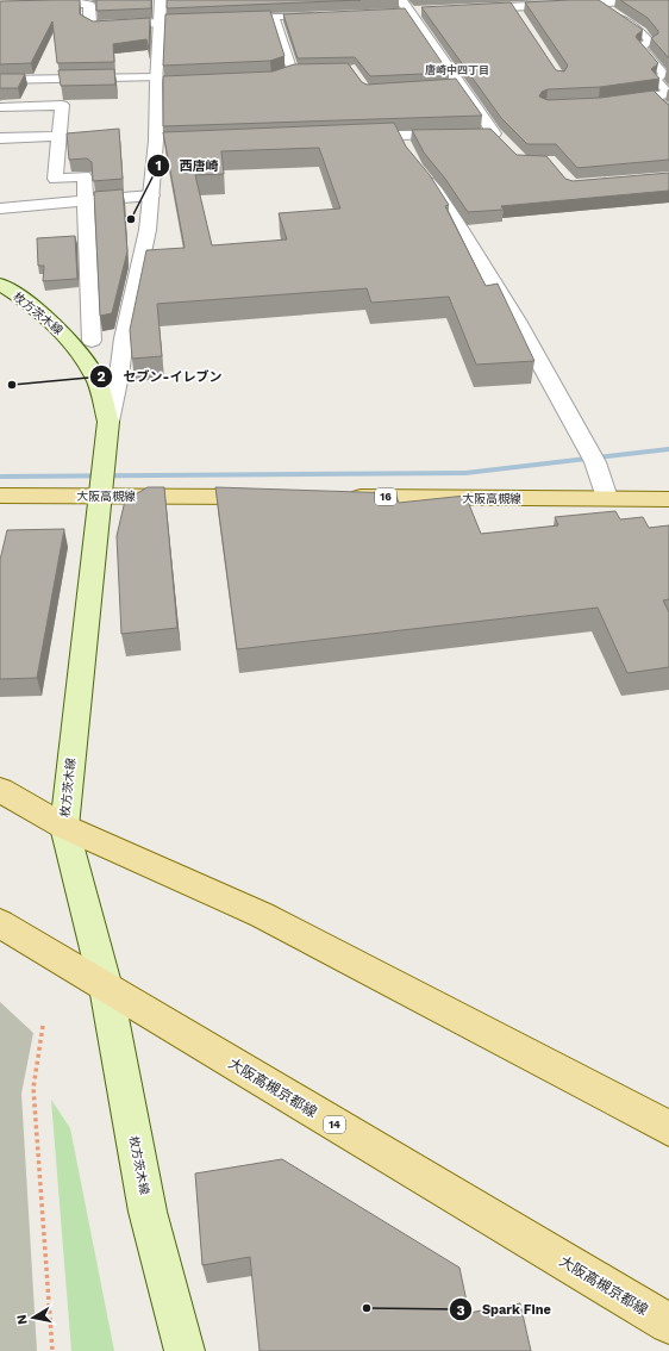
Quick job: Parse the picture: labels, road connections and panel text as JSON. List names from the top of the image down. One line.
{"streets":{"main road":["枚方茨木線","大阪高槻線","16","大阪高槻京都線","14"]},"crossings":[["枚方茨木線","大阪高槻線"],["枚方茨木線","大阪高槻京都線"]],"districts":["唐崎中四丁目"],"places":["西唐崎","セブン-イレブン","Spark Fine"],"north":"left"}
